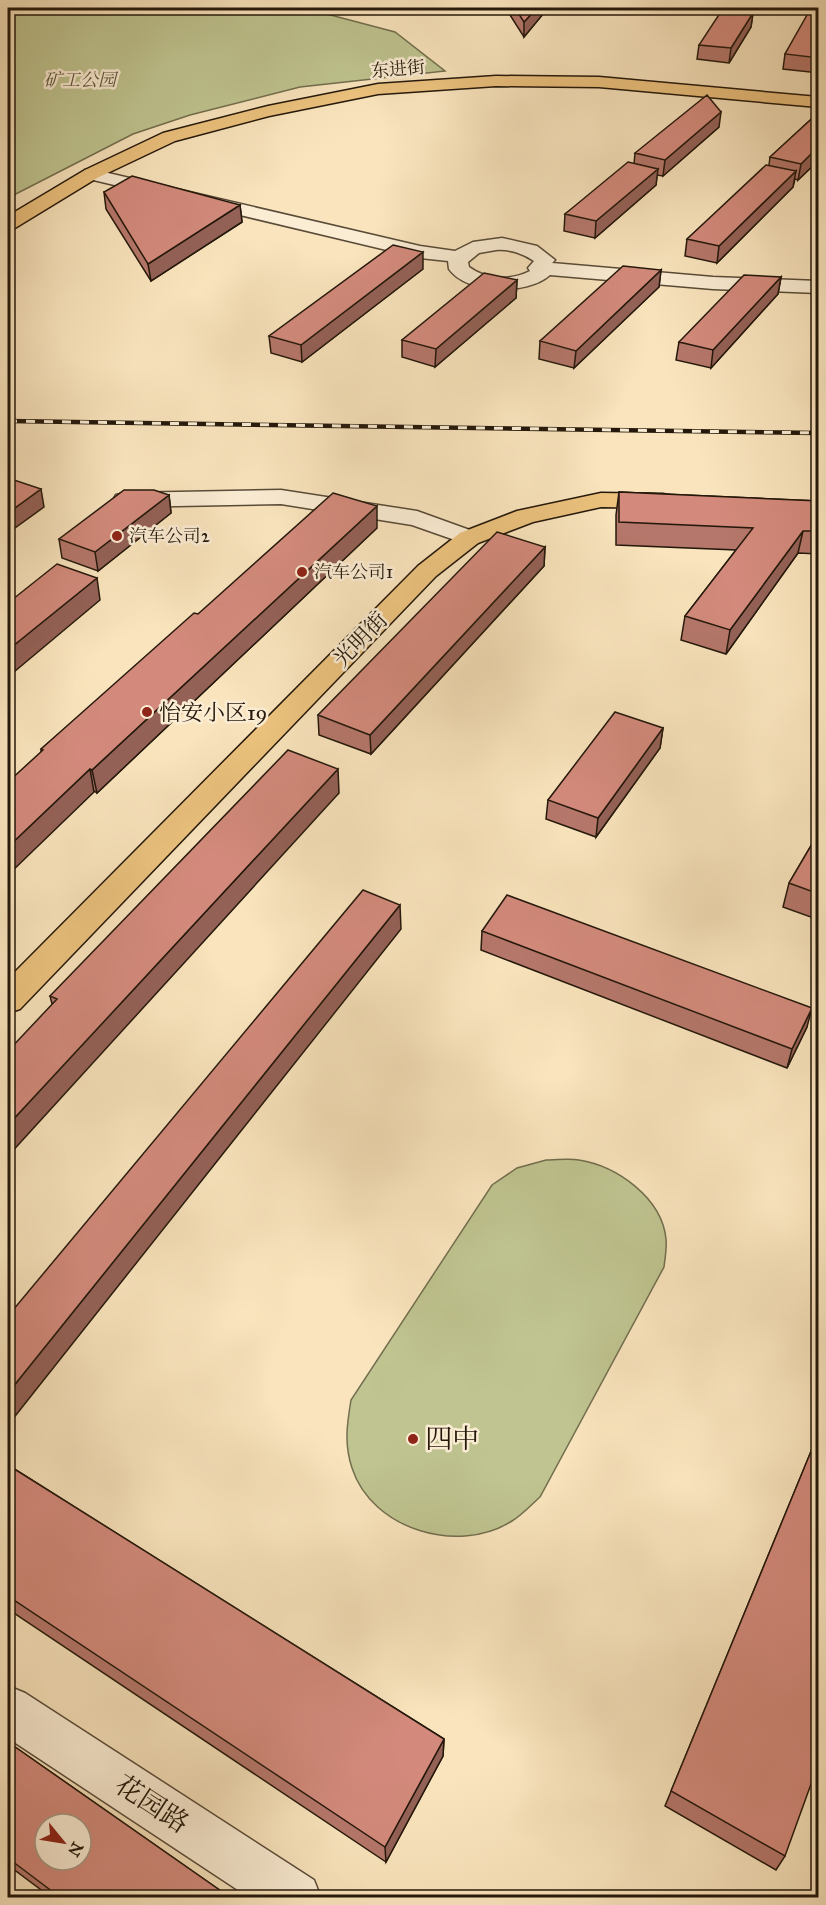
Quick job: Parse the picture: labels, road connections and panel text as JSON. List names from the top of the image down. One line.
{"streets":{"main road":["东进街","光明街"],"street":["花园路"]},"parks":["矿工公园"],"places":["汽车公司2","汽车公司1","怡安小区19","四中"],"north":"bottom right"}
